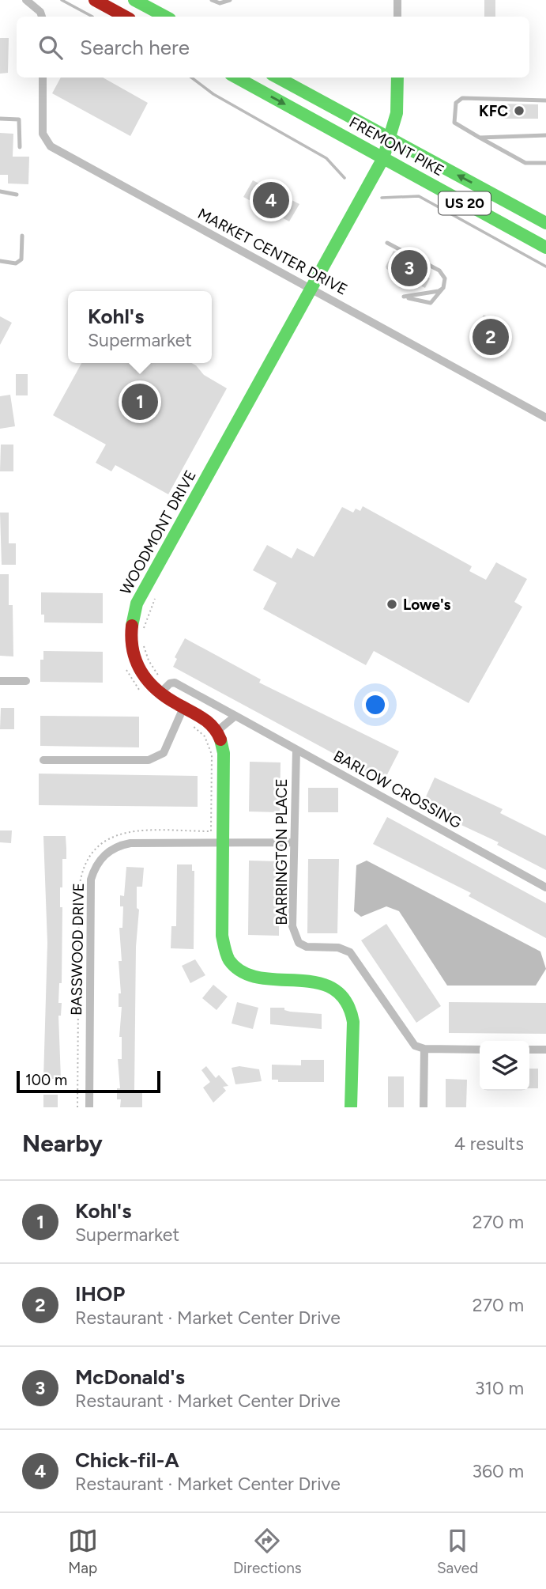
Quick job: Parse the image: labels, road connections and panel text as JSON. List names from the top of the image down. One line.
{"streets":{"main road":["FREMONT PIKE","US 20","WOODMONT DRIVE"],"street":["MARKET CENTER DRIVE","BARLOW CROSSING","BARRINGTON PLACE","BASSWOOD DRIVE"]},"crossings":[["FREMONT PIKE","WOODMONT DRIVE"],["MARKET CENTER DRIVE","WOODMONT DRIVE"],["WOODMONT DRIVE","BARLOW CROSSING"],["BARLOW CROSSING","BARRINGTON PLACE"],["BARRINGTON PLACE","BASSWOOD DRIVE"]],"places":["KFC","Lowe's"],"scale_bar":"100 m","page":{"search":"Search here","pins":["4","3","2","1"],"popup":["Kohl's","Supermarket"],"scale":"100 m","heading":["Nearby","4 results"],"list":[{"mark":"1","name":"Kohl's","note":"Supermarket","value":"270 m"},{"mark":"2","name":"IHOP","note":"Restaurant · Market Center Drive","value":"270 m"},{"mark":"3","name":"McDonald's","note":"Restaurant · Market Center Drive","value":"310 m"},{"mark":"4","name":"Chick-fil-A","note":"Restaurant · Market Center Drive","value":"360 m"}],"nav":["Map","Directions","Saved"]}}
